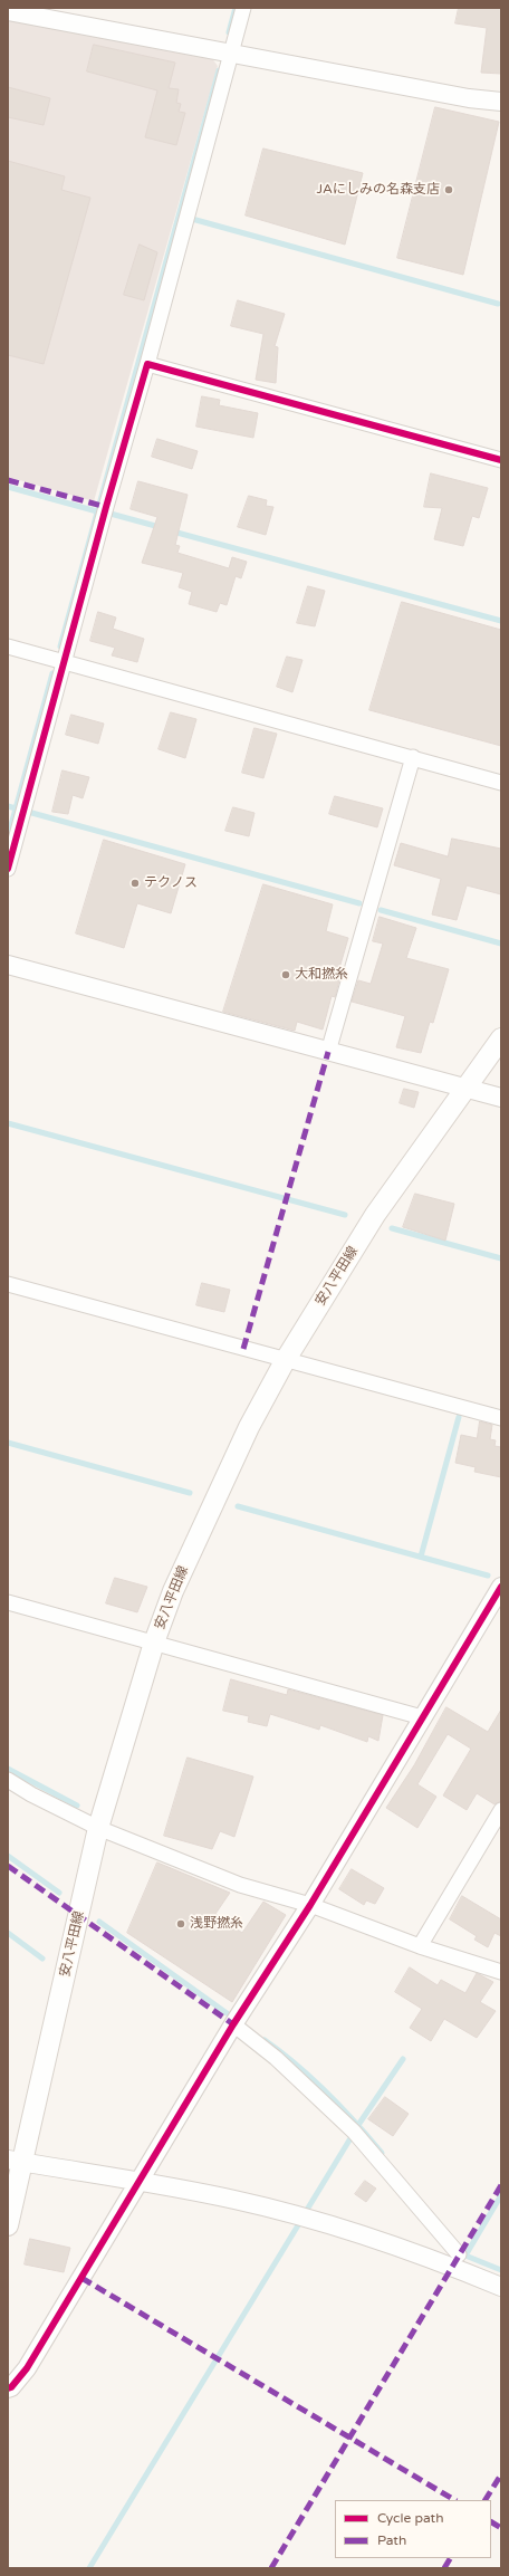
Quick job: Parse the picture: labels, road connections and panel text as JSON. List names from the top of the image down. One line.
{"streets":{"main road":["安八平田線"]},"places":["JAにしみの名森支店","テクノス","大和撚糸","浅野撚糸"],"legend":["Cycle path","Path"]}
